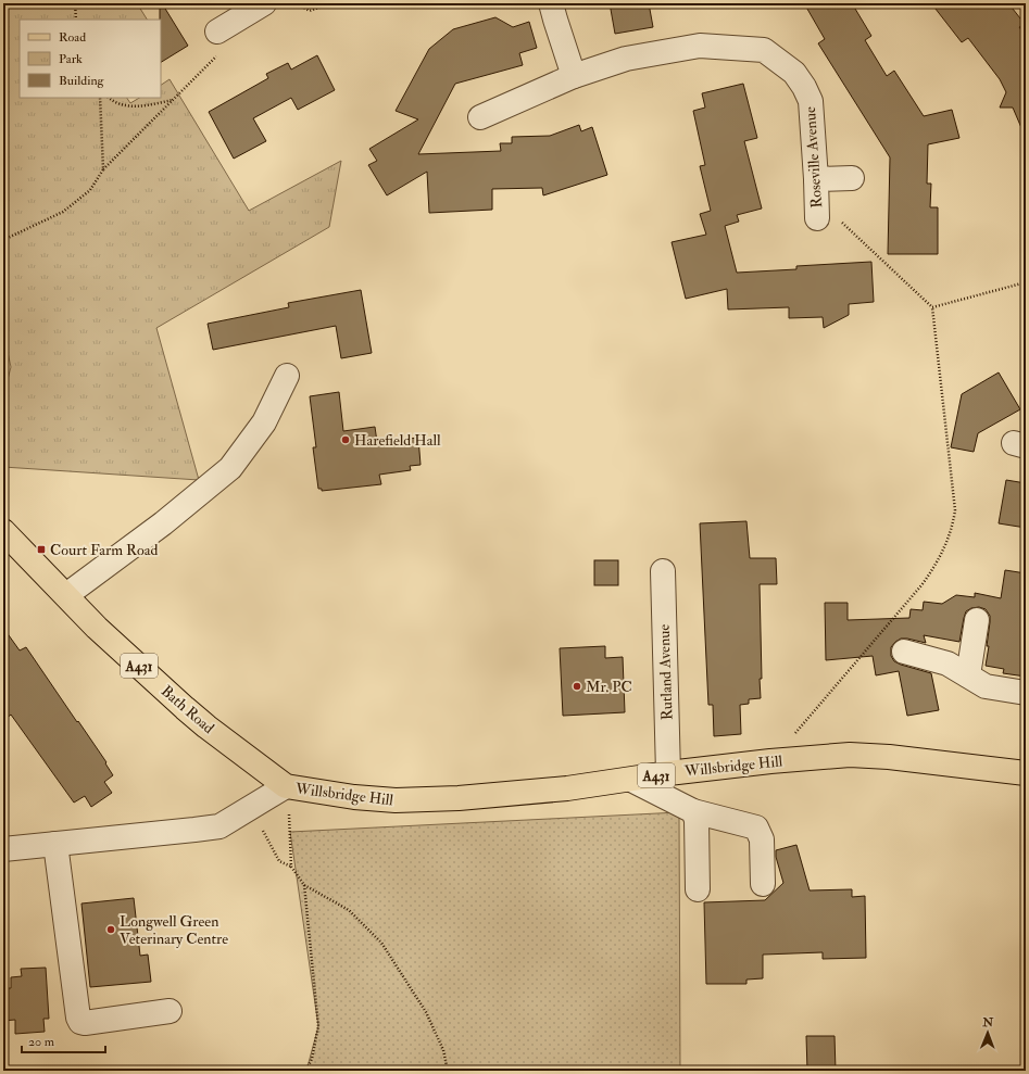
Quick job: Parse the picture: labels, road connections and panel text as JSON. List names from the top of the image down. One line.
{"streets":{"main road":["A431","Bath Road","Willsbridge Hill"],"street":["Roseville Avenue","Rutland Avenue"]},"crossings":[["Rutland Avenue","Willsbridge Hill"],["Bath Road","Willsbridge Hill"]],"places":{"other":["Harefield Hall","Mr. PC","Longwell Green Veterinary Centre"],"transit":["Court Farm Road"]},"legend":["Road","Park","Building"],"scale_bar":"20 m","north":"top"}
